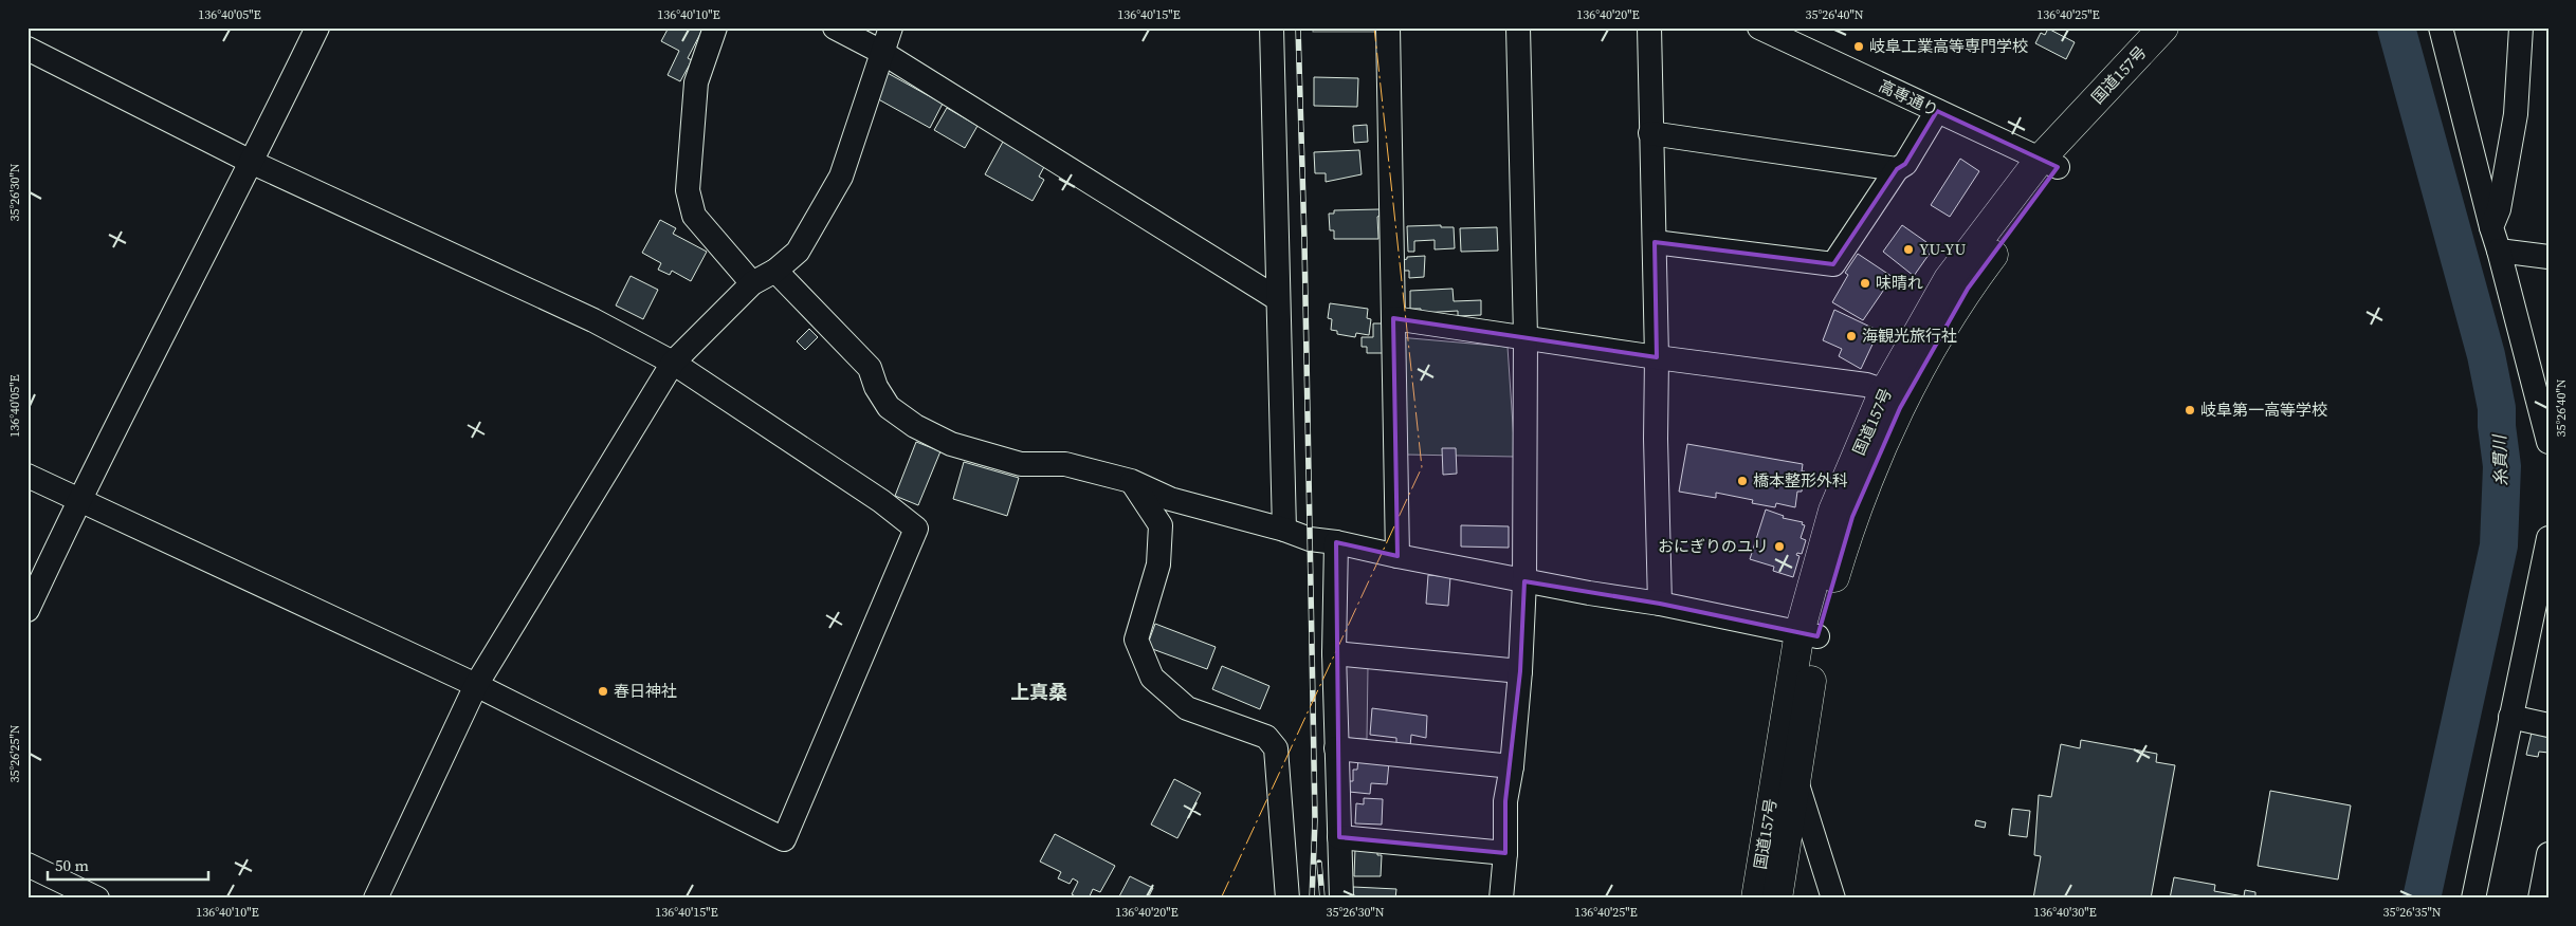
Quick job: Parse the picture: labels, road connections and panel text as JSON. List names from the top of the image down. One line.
{"streets":{"highway":["国道157号"],"street":["高専通り"]},"crossings":[["国道157号","高専通り"]],"districts":["上真桑"],"water":["糸貫川"],"places":["岐阜工業高等専門学校","YU-YU","味晴れ","海観光旅行社","岐阜第一高等学校","橋本整形外科","おにぎりのユリ","春日神社"],"scale_bar":"50 m","coordinates":["136°40'05\"E","136°40'10\"E","136°40'15\"E","136°40'20\"E","35°26'40\"N","136°40'25\"E","35°26'30\"N","35°26'25\"N","136°40'30\"E","35°26'35\"N"]}
